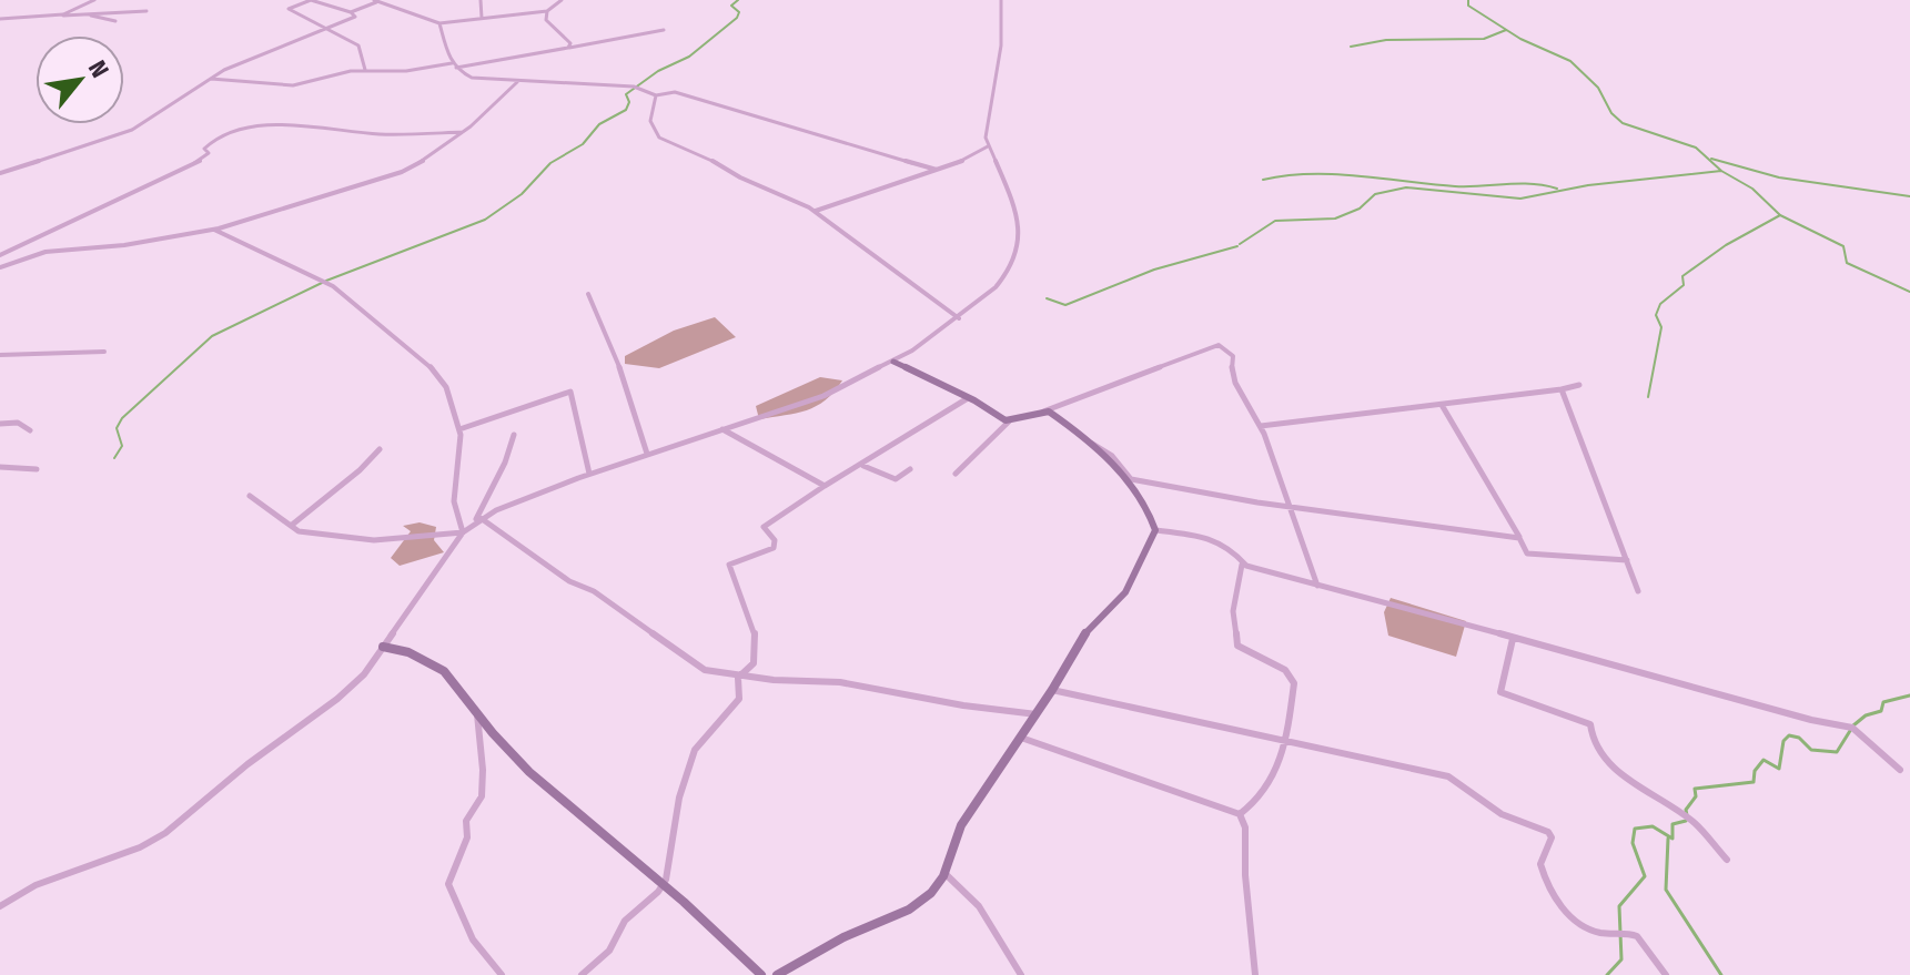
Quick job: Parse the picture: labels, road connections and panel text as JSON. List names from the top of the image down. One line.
{"north":"top right"}
